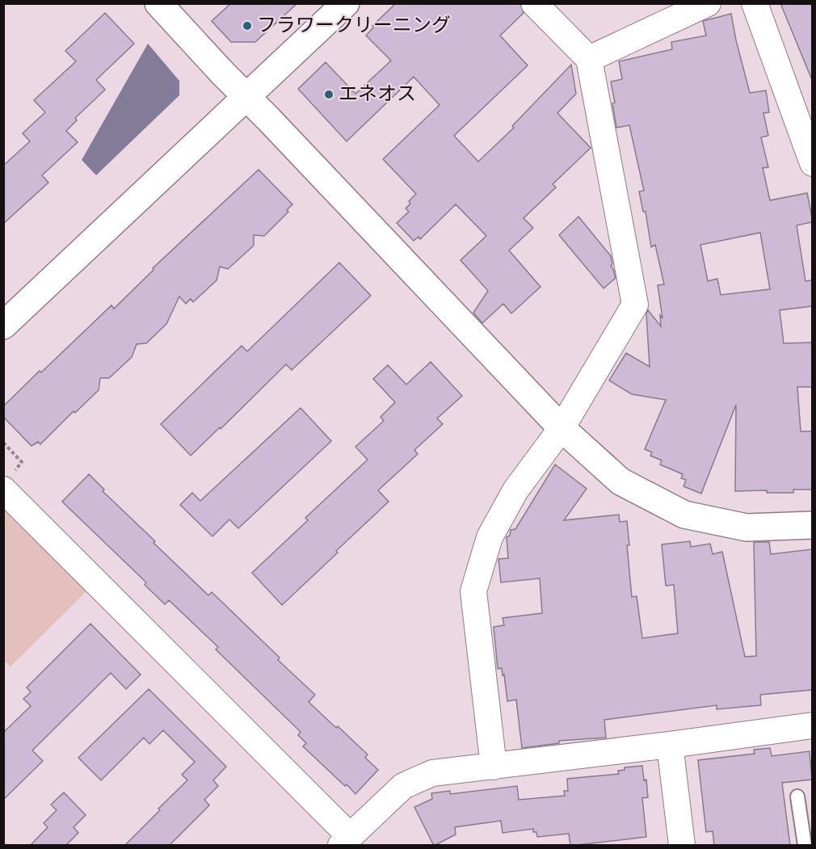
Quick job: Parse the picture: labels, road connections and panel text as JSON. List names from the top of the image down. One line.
{"places":["フラワークリーニング","エネオス"]}
